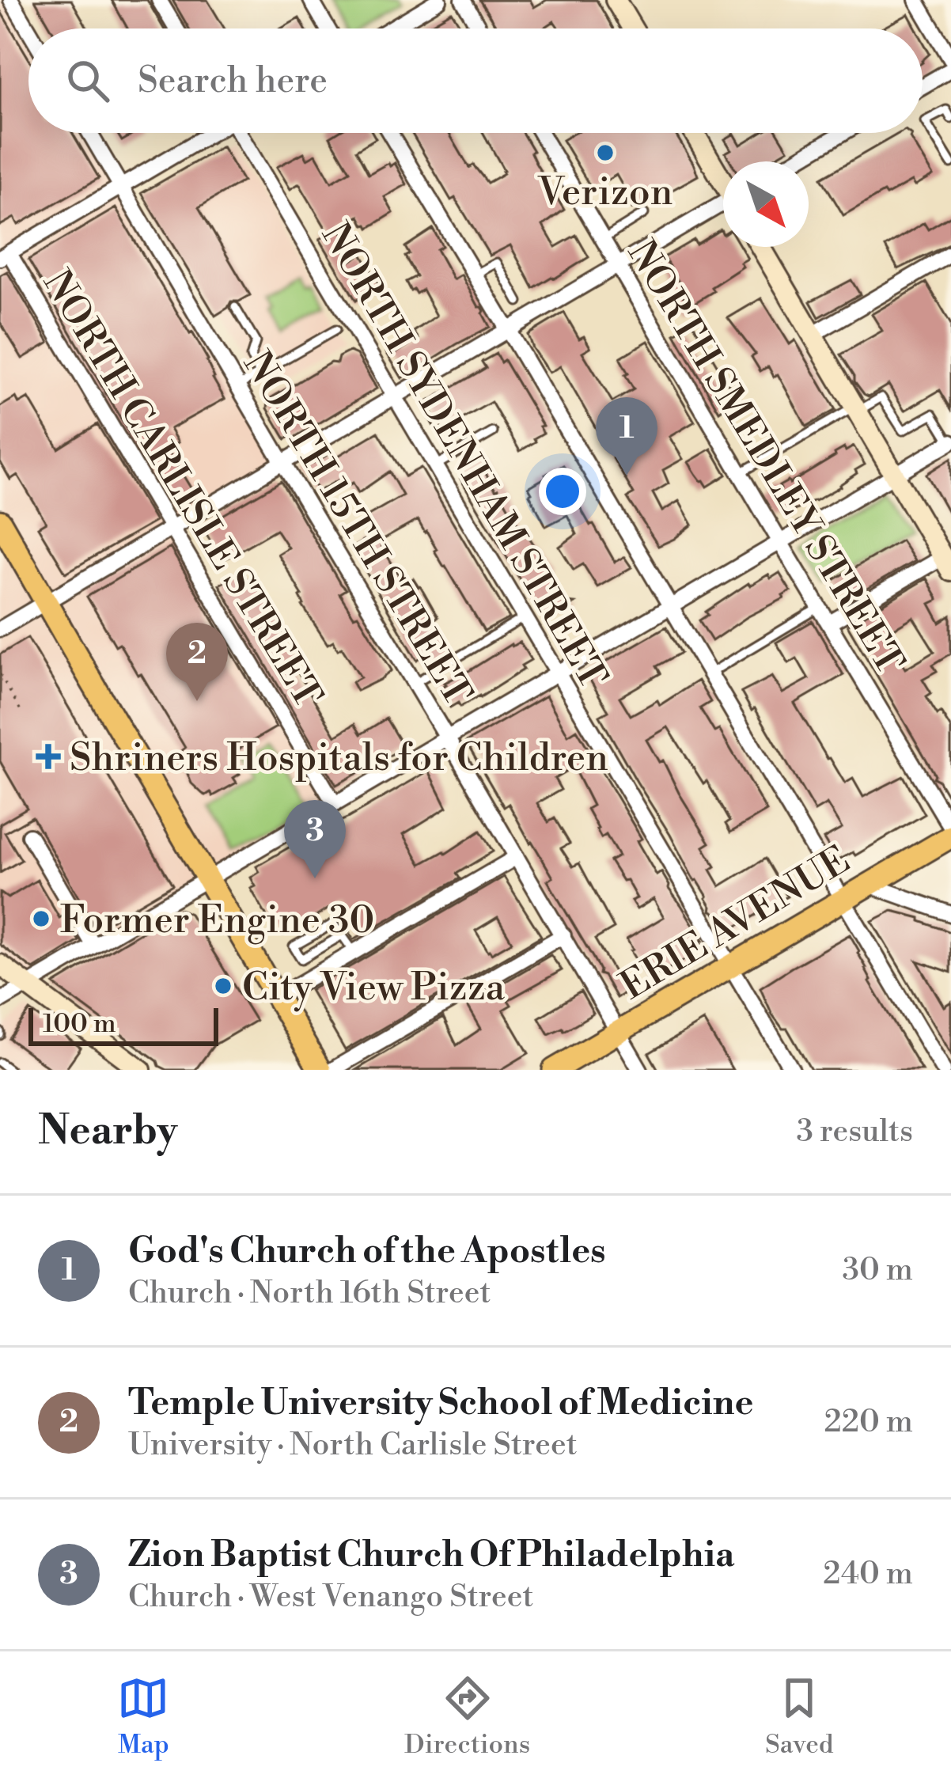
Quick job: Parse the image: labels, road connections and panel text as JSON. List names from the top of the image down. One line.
{"streets":{"main road":["ERIE AVENUE"],"street":["NORTH SYDENHAM STREET","NORTH SMEDLEY STREET","NORTH CARLISLE STREET","NORTH 15TH STREET"]},"crossings":[["NORTH SYDENHAM STREET","ERIE AVENUE"],["NORTH 15TH STREET","ERIE AVENUE"]],"places":{"other":["Verizon","Former Engine 30","City View Pizza"],"health":["Shriners Hospitals for Children"]},"scale_bar":"100 m","north":"bottom right","page":{"search":"Search here","pins":["1","2","3"],"scale":"100 m","heading":["Nearby","3 results"],"list":[{"mark":"1","name":"God's Church of the Apostles","note":"Church · North 16th Street","value":"30 m"},{"mark":"2","name":"Temple University School of Medicine","note":"University · North Carlisle Street","value":"220 m"},{"mark":"3","name":"Zion Baptist Church Of Philadelphia","note":"Church · West Venango Street","value":"240 m"}],"nav":["Map","Directions","Saved"]}}
